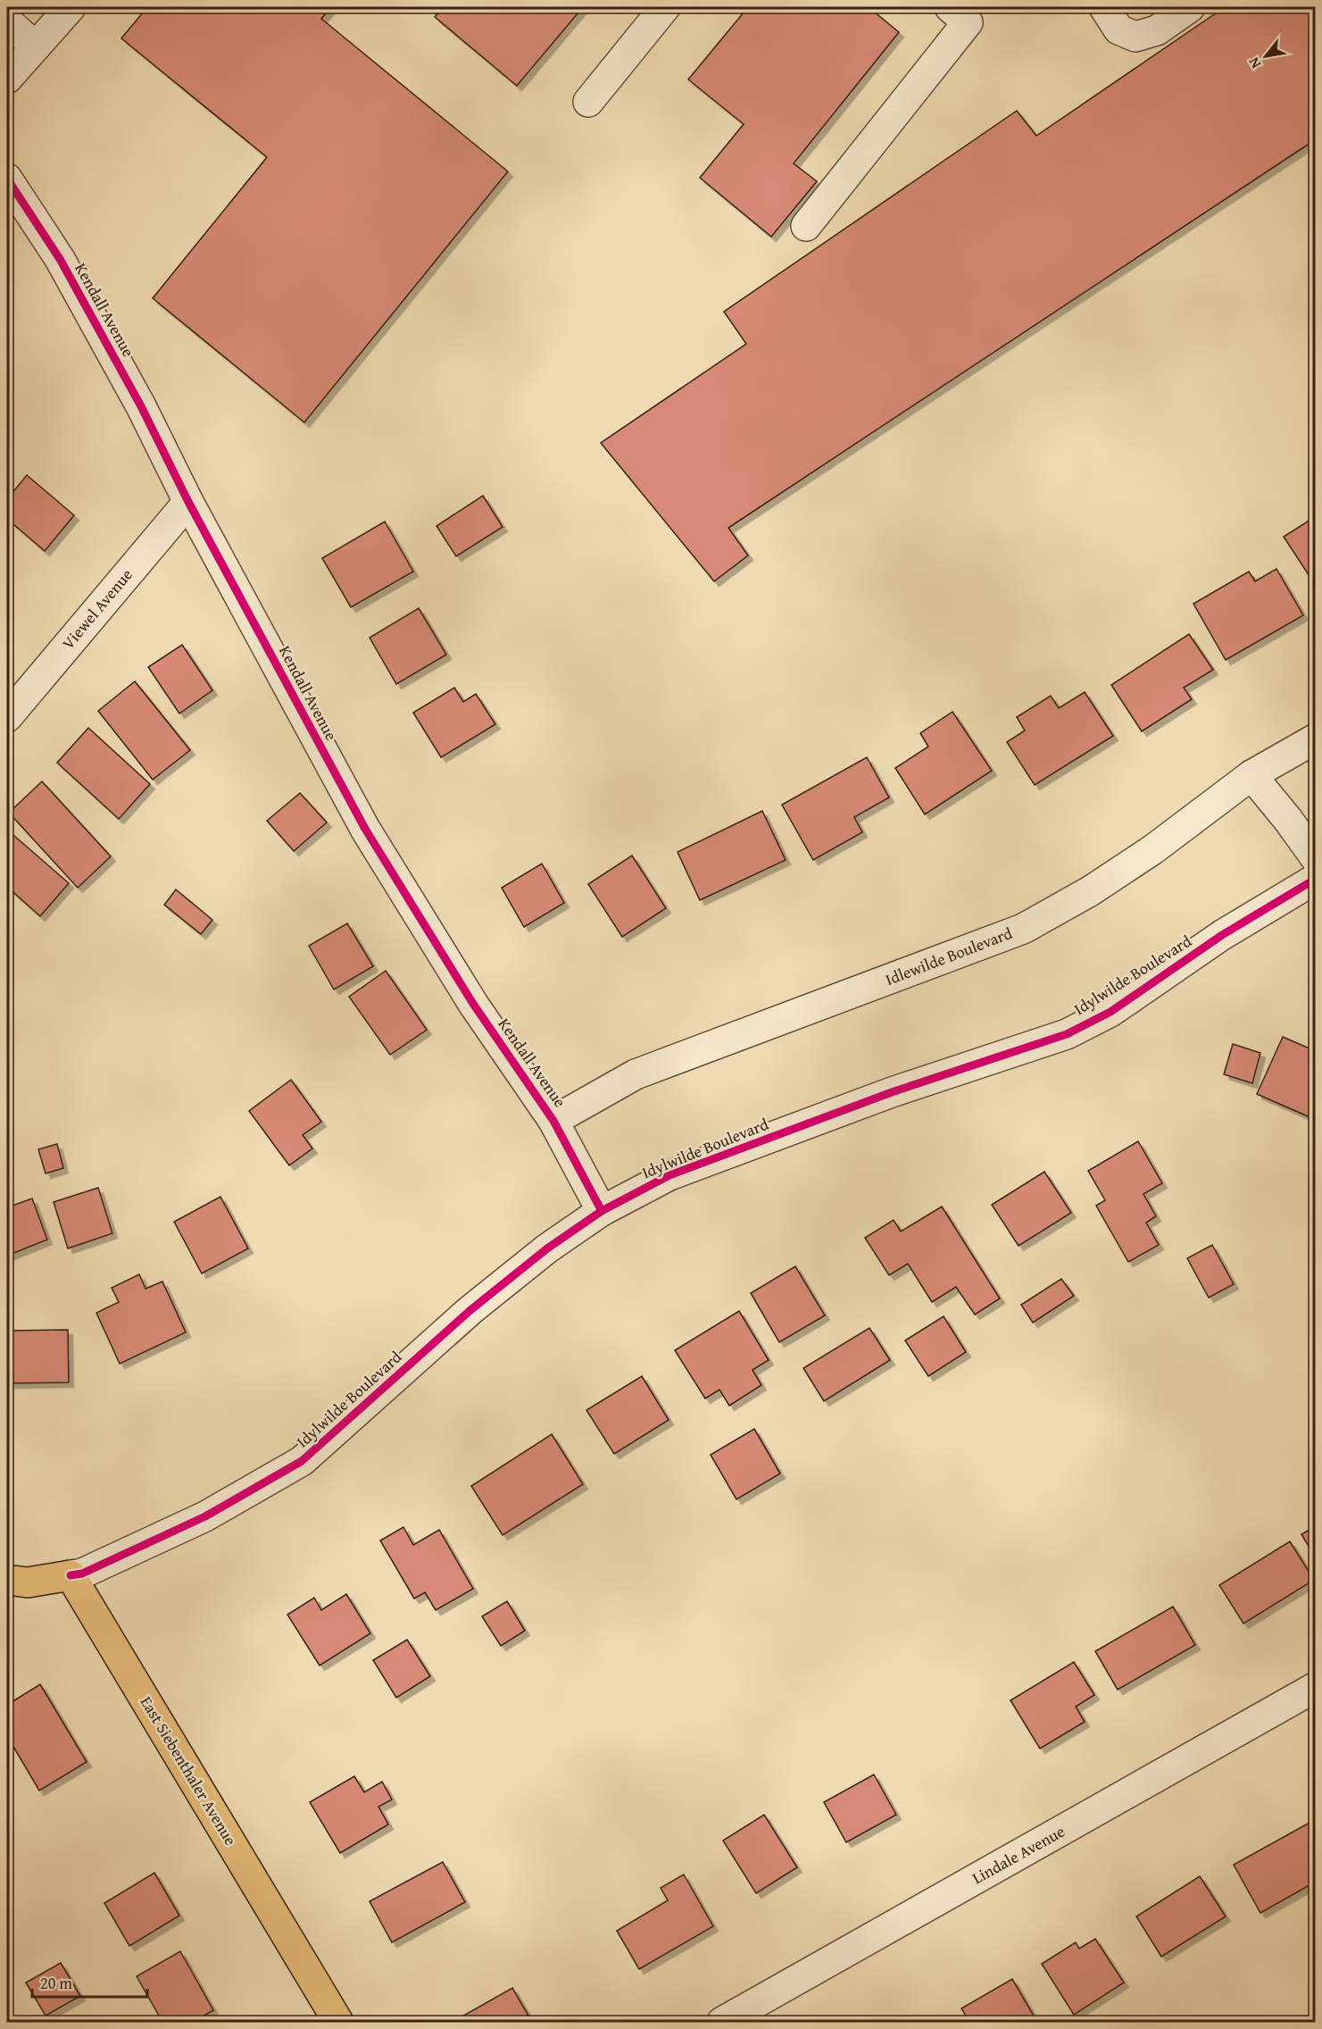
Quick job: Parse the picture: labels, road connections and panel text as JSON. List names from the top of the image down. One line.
{"streets":{"main road":["East Siebenthaler Avenue"],"street":["Kendall Avenue","Viewel Avenue","Idlewilde Boulevard","Idylwilde Boulevard","Lindale Avenue"]},"crossings":[["Kendall Avenue","Viewel Avenue"],["Kendall Avenue","Idlewilde Boulevard"],["Kendall Avenue","Idylwilde Boulevard"],["Idylwilde Boulevard","East Siebenthaler Avenue"]],"scale_bar":"20 m","north":"bottom left"}
